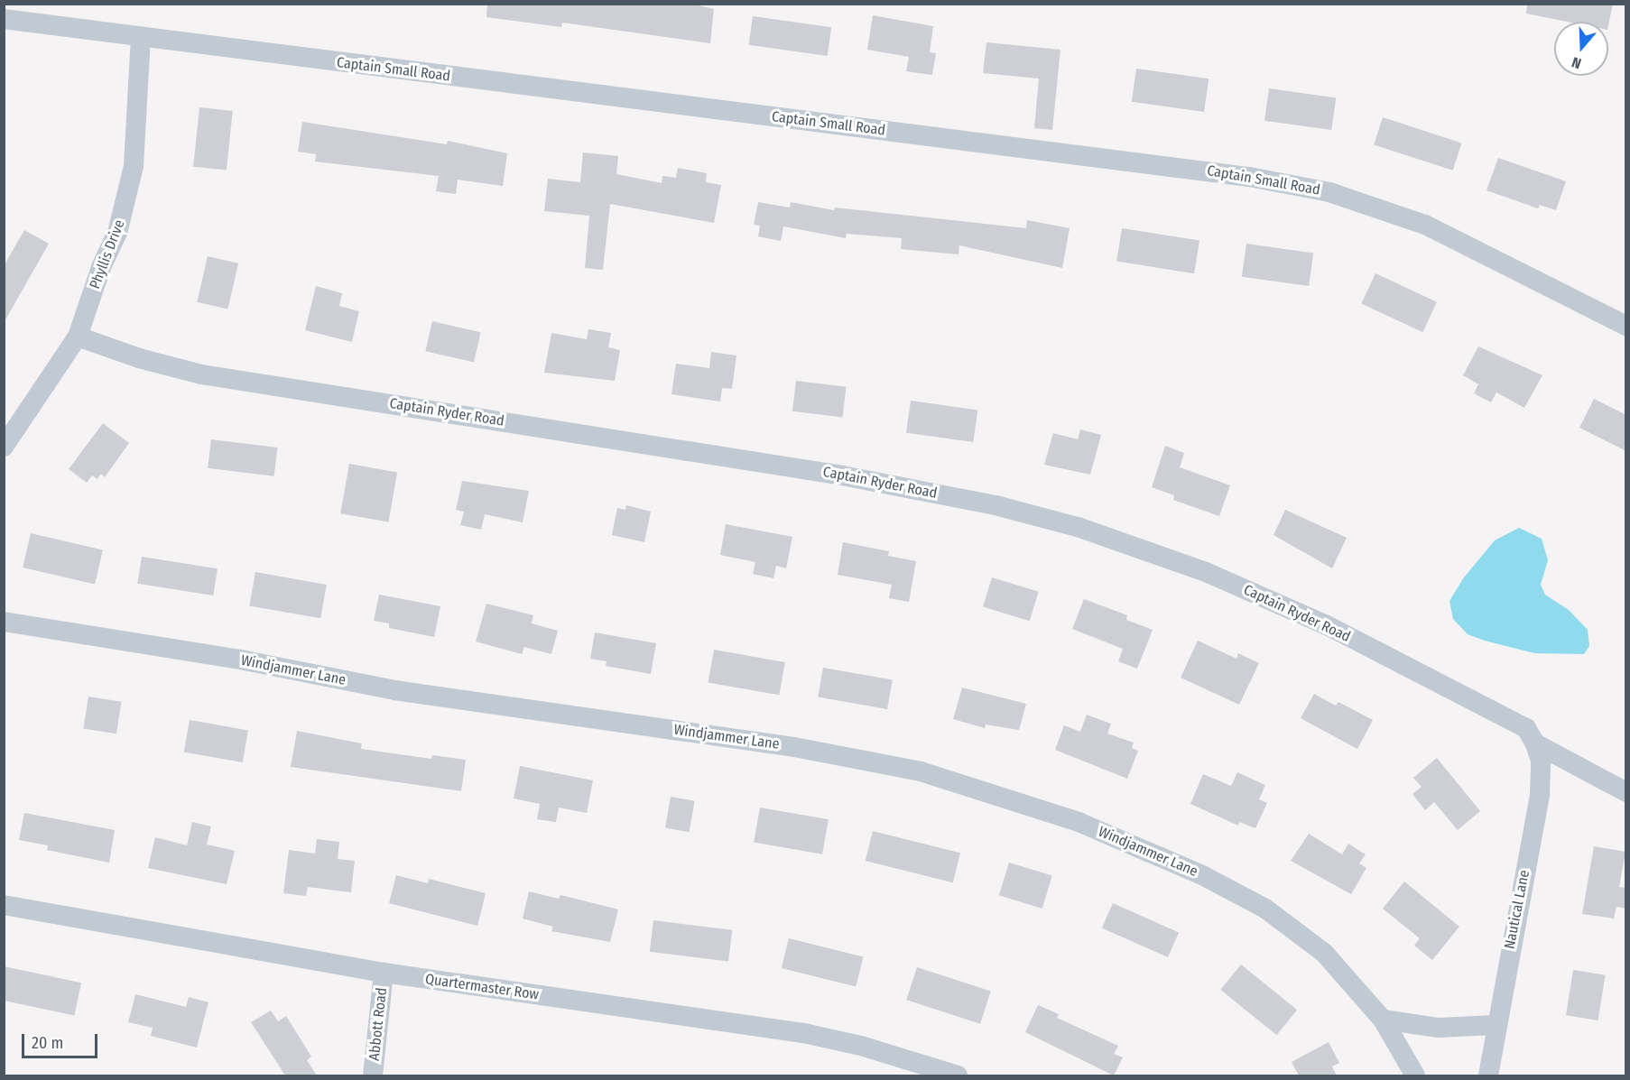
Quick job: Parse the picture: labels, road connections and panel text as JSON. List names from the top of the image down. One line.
{"streets":{"street":["Captain Small Road","Phyllis Drive","Captain Ryder Road","Windjammer Lane","Nautical Lane","Quartermaster Row","Abbott Road"]},"crossings":[["Captain Small Road","Phyllis Drive"],["Phyllis Drive","Captain Ryder Road"],["Captain Ryder Road","Nautical Lane"],["Quartermaster Row","Abbott Road"]],"scale_bar":"20 m","north":"bottom"}
